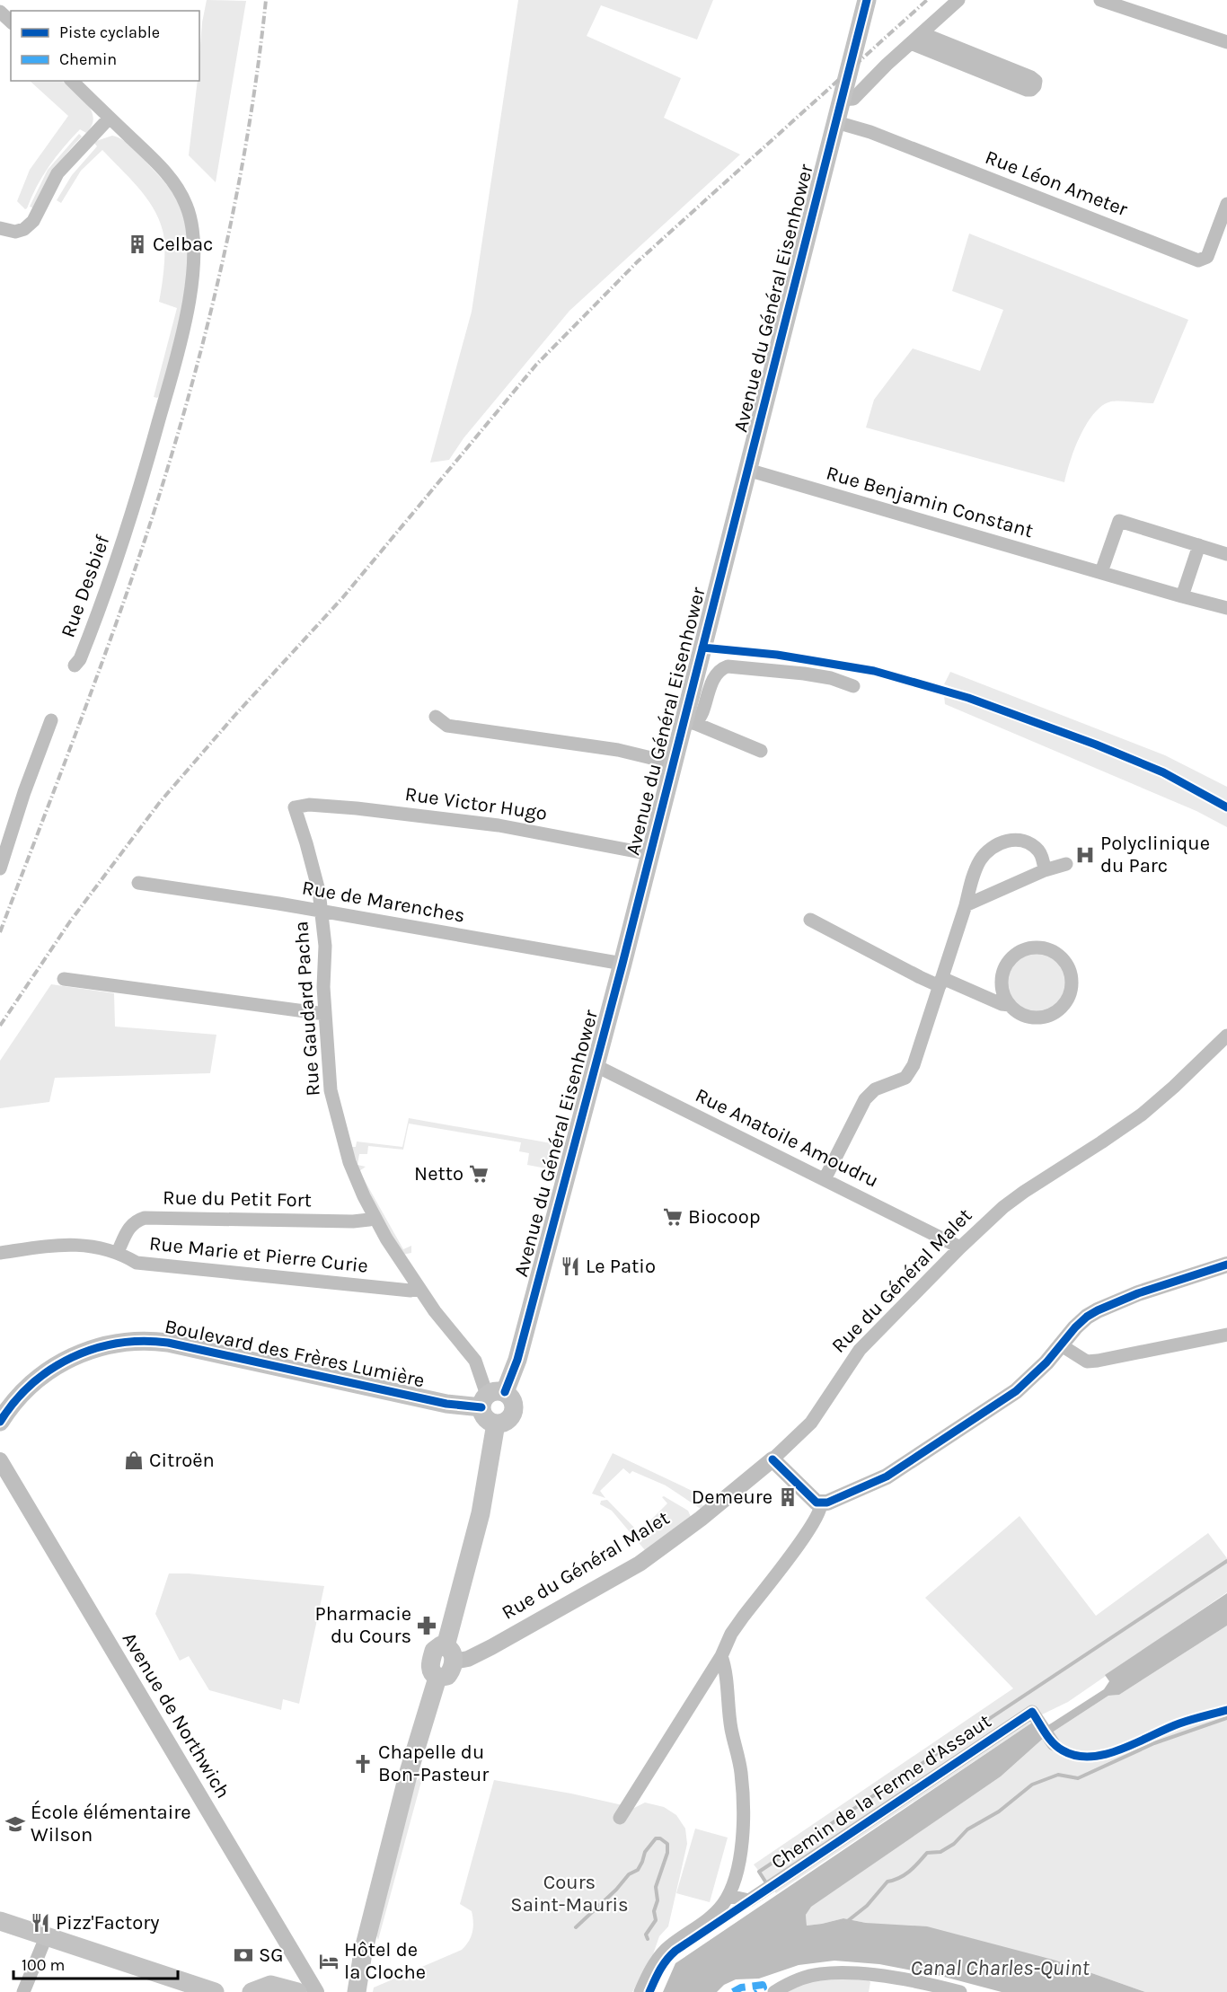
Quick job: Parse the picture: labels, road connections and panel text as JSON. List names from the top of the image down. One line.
{"streets":{"main road":["Avenue du Général Eisenhower","Boulevard des Frères Lumière"],"street":["Rue Léon Ameter","Rue Benjamin Constant","Rue Desbief","Rue Victor Hugo","Rue de Marenches","Rue Gaudard Pacha","Rue Anatoile Amoudru","Rue du Petit Fort","Rue Marie et Pierre Curie","Rue du Général Malet","Avenue de Northwich","Chemin de la Ferme d'Assaut"]},"crossings":[["Rue Léon Ameter","Avenue du Général Eisenhower"],["Avenue du Général Eisenhower","Rue Benjamin Constant"],["Avenue du Général Eisenhower","Rue Victor Hugo"],["Avenue du Général Eisenhower","Rue de Marenches"],["Avenue du Général Eisenhower","Rue Gaudard Pacha"],["Avenue du Général Eisenhower","Rue Anatoile Amoudru"],["Avenue du Général Eisenhower","Boulevard des Frères Lumière"],["Rue Victor Hugo","Rue Gaudard Pacha"],["Rue de Marenches","Rue Gaudard Pacha"],["Rue Gaudard Pacha","Rue du Petit Fort"],["Rue Gaudard Pacha","Rue Marie et Pierre Curie"],["Rue Gaudard Pacha","Boulevard des Frères Lumière"],["Rue Anatoile Amoudru","Rue du Général Malet"],["Rue du Petit Fort","Rue Marie et Pierre Curie"]],"water":["Canal Charles-Quint"],"parks":["Cours Saint-Mauris"],"places":{"building":["Celbac","Demeure"],"hospital":["Polyclinique du Parc"],"supermarket":["Netto","Biocoop"],"restaurant":["Le Patio","Pizz'Factory"],"shop":["Citroën"],"pharmacy":["Pharmacie du Cours"],"church":["Chapelle du Bon-Pasteur"],"school or university":["École élémentaire Wilson"],"bank":["SG"],"hotel":["Hôtel de la Cloche"]},"legend":["Piste cyclable","Chemin"],"scale_bar":"100 m"}
